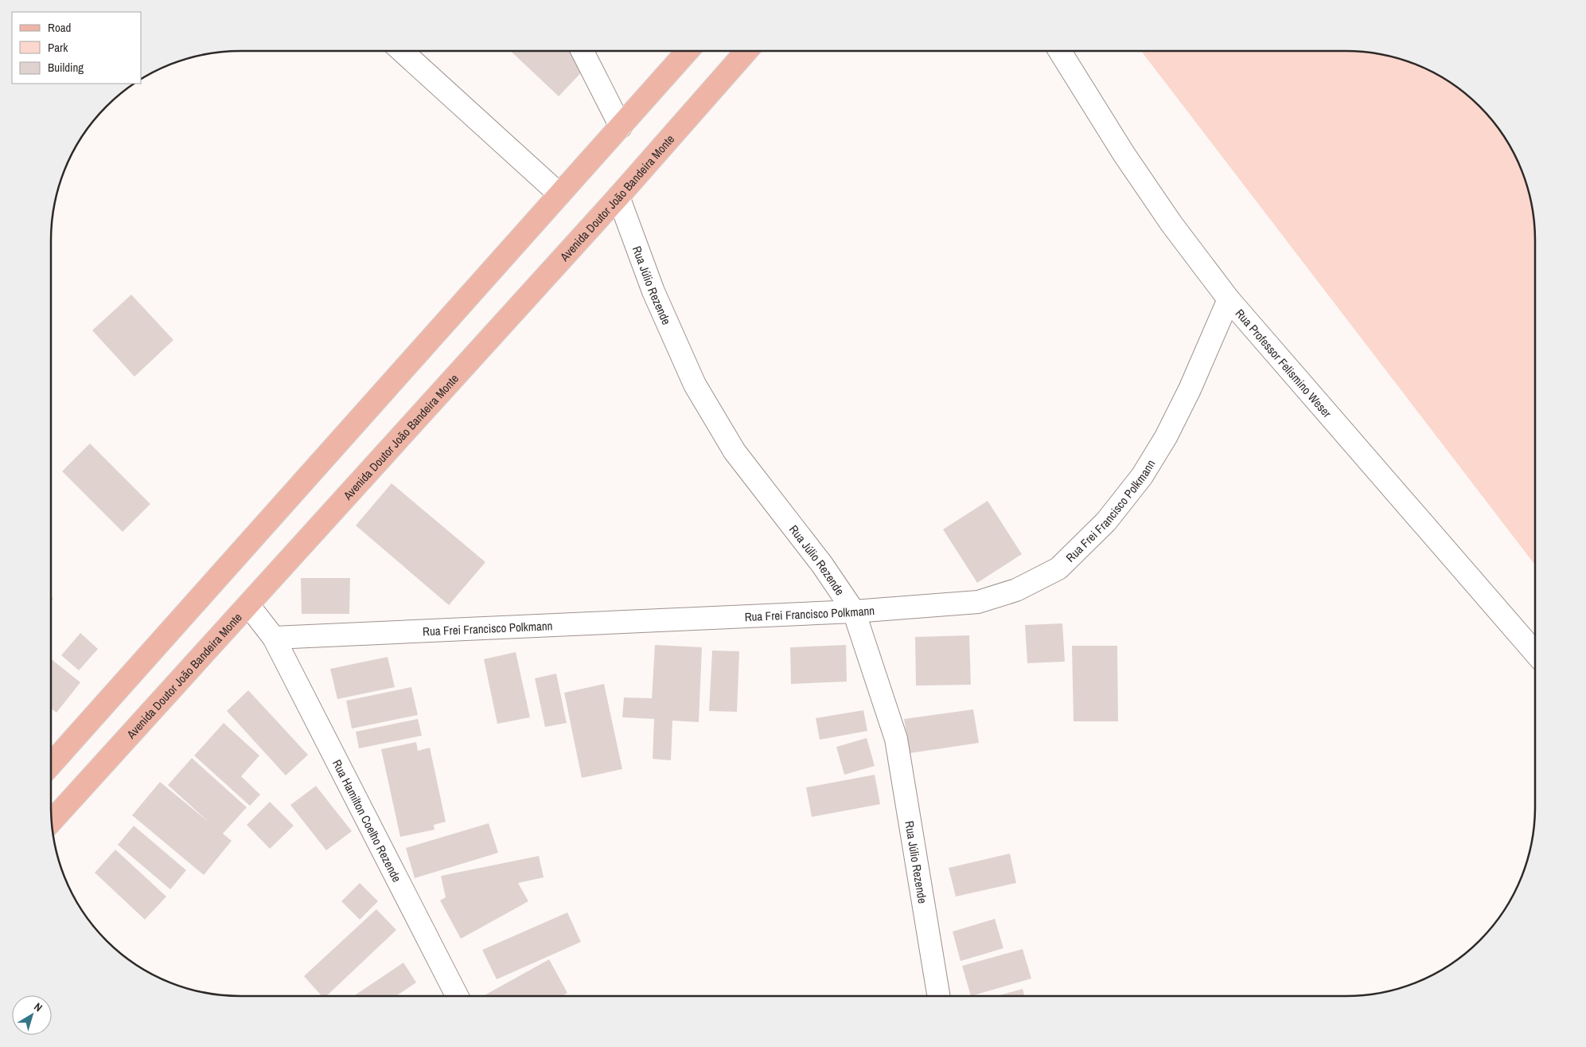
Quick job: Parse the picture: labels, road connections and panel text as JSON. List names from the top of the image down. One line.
{"streets":{"main road":["Avenida Doutor João Bandeira Monte"],"street":["Rua Júlio Rezende","Rua Professor Felismino Weser","Rua Frei Francisco Polkmann","Rua Hamilton Coelho Rezende"]},"crossings":[["Avenida Doutor João Bandeira Monte","Rua Júlio Rezende"],["Rua Júlio Rezende","Rua Frei Francisco Polkmann"],["Rua Professor Felismino Weser","Rua Frei Francisco Polkmann"],["Rua Frei Francisco Polkmann","Rua Hamilton Coelho Rezende"]],"legend":["Road","Park","Building"],"north":"top right"}
